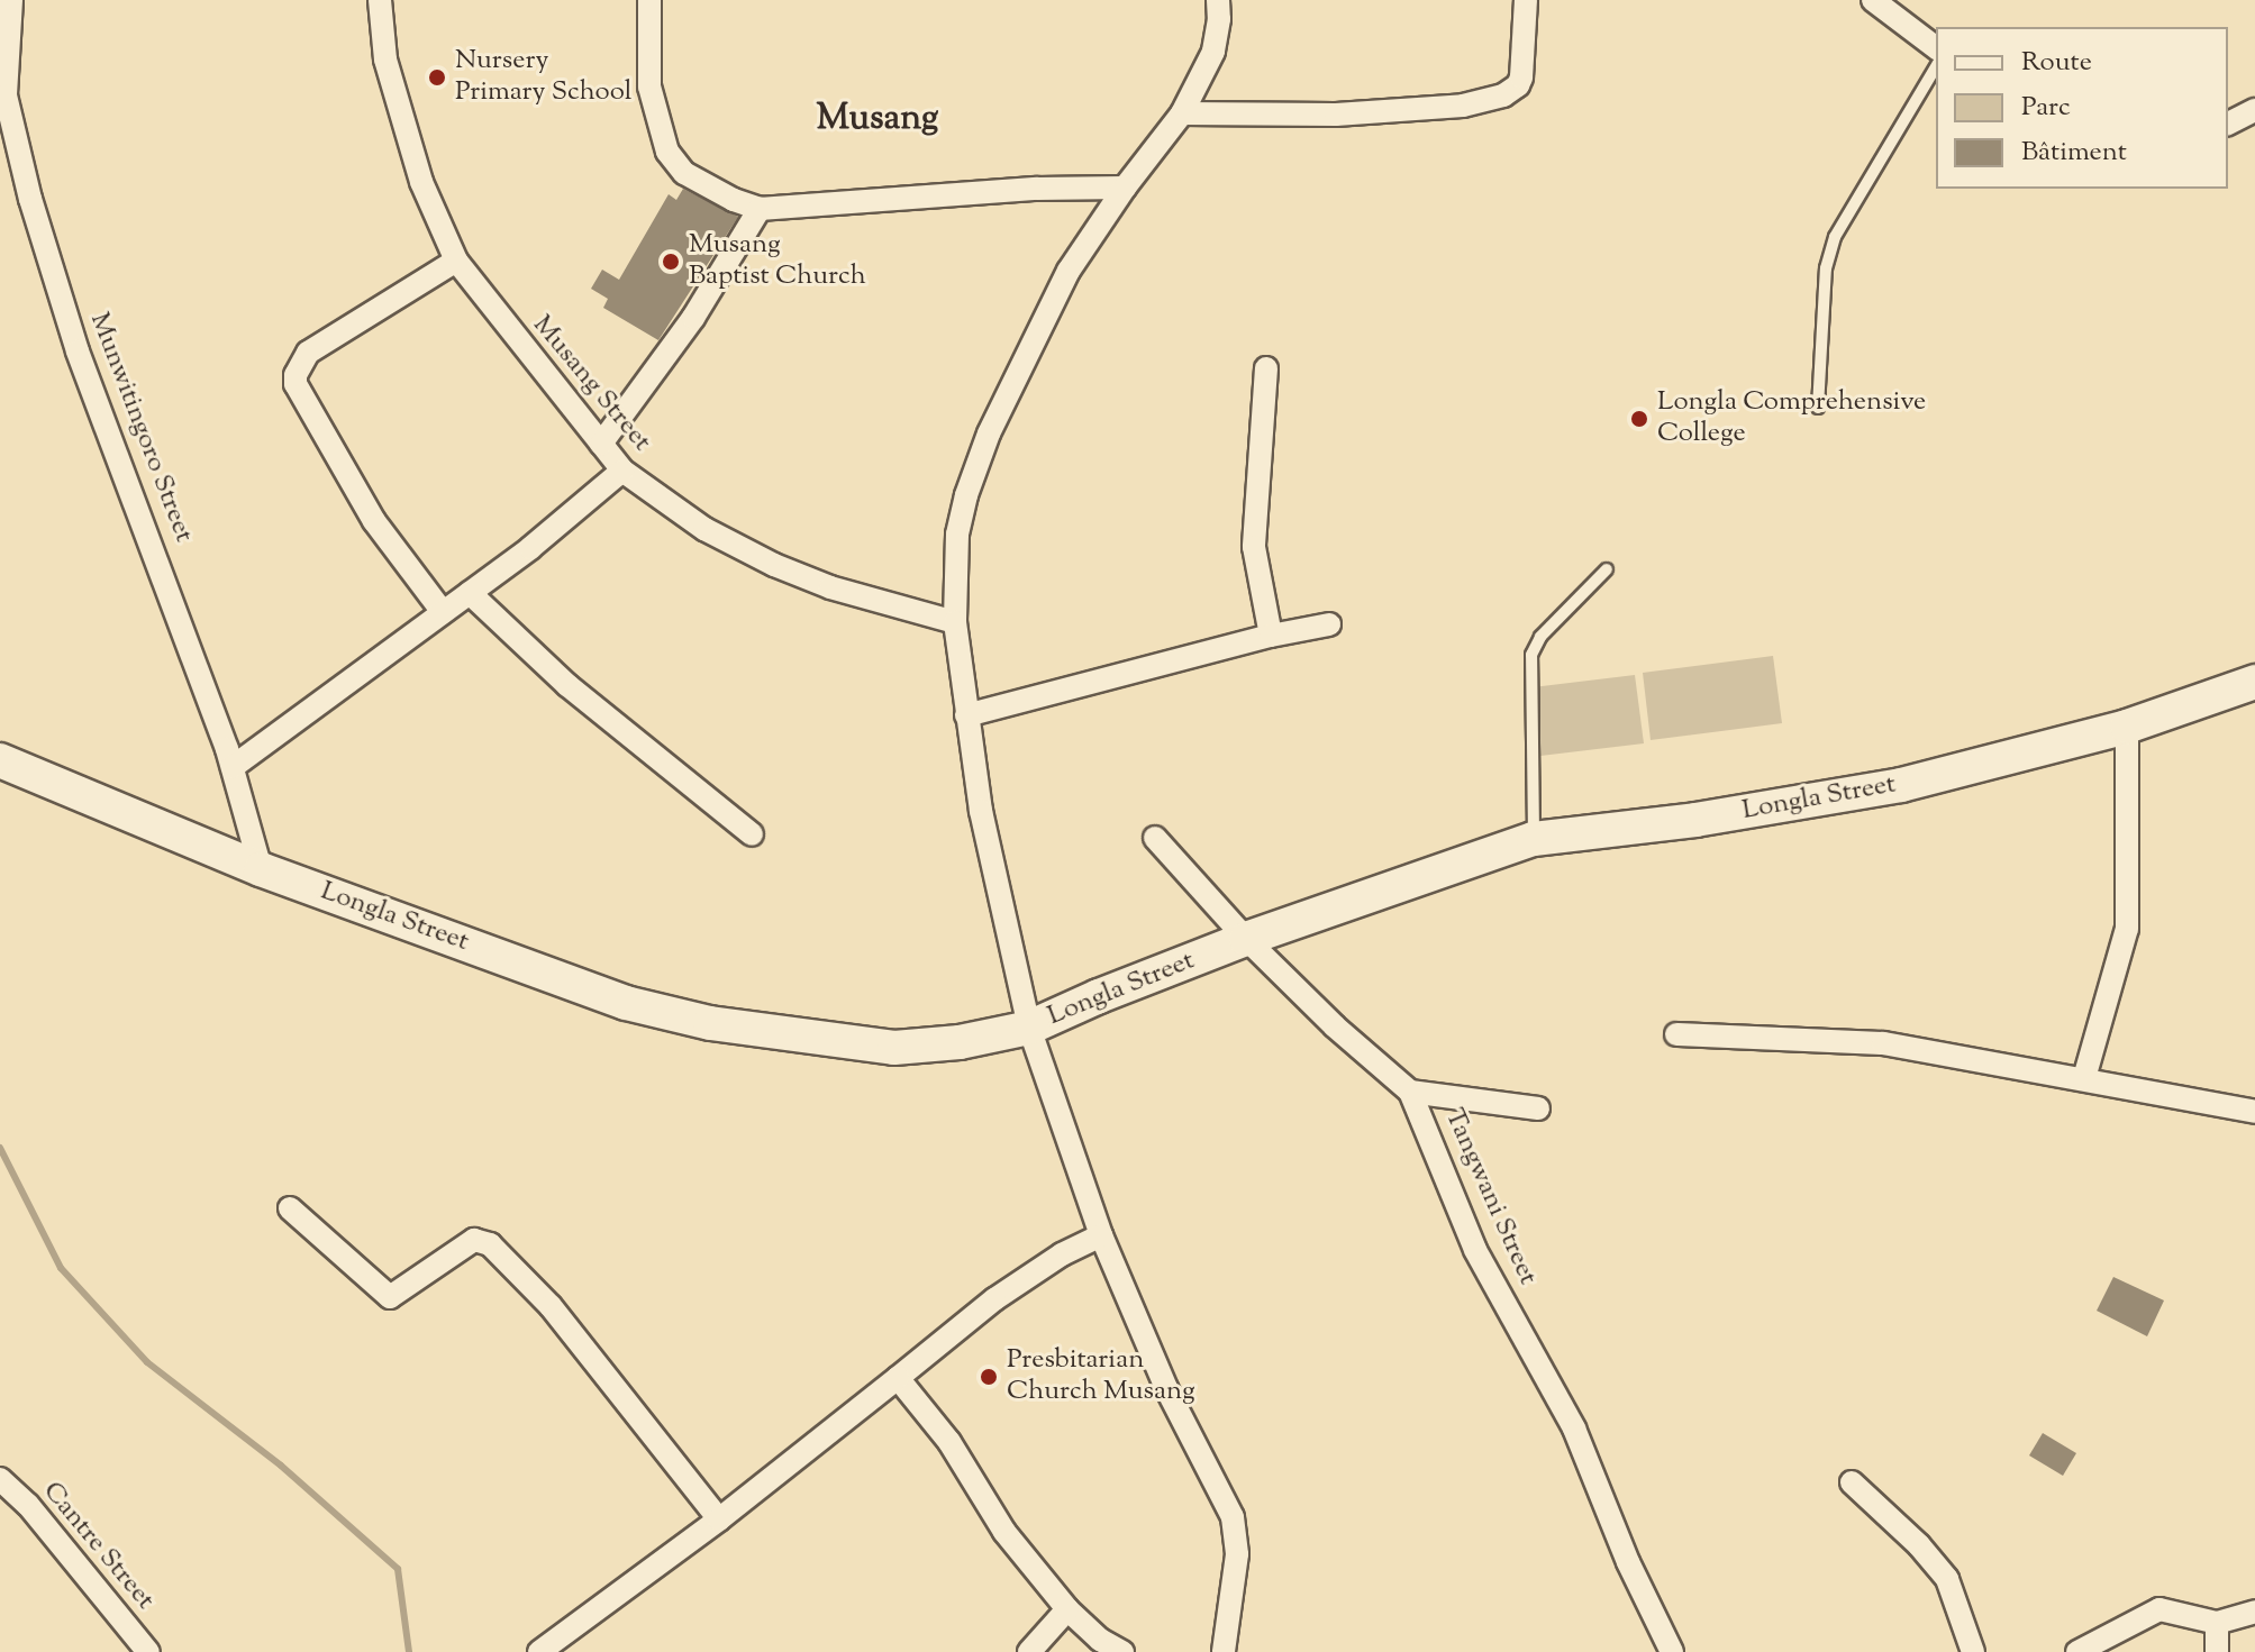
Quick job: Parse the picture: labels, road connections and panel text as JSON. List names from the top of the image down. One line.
{"streets":{"main road":["Longla Street"],"street":["Musang Street","Munwitingoro Street","Tangwani Street","Cantre Street"]},"crossings":[["Munwitingoro Street","Longla Street"],["Longla Street","Tangwani Street"]],"districts":["Musang"],"places":["Nursery Primary School","Musang Baptist Church","Longla Comprehensive College","Presbitarian Church Musang"],"legend":["Route","Parc","Bâtiment"]}
